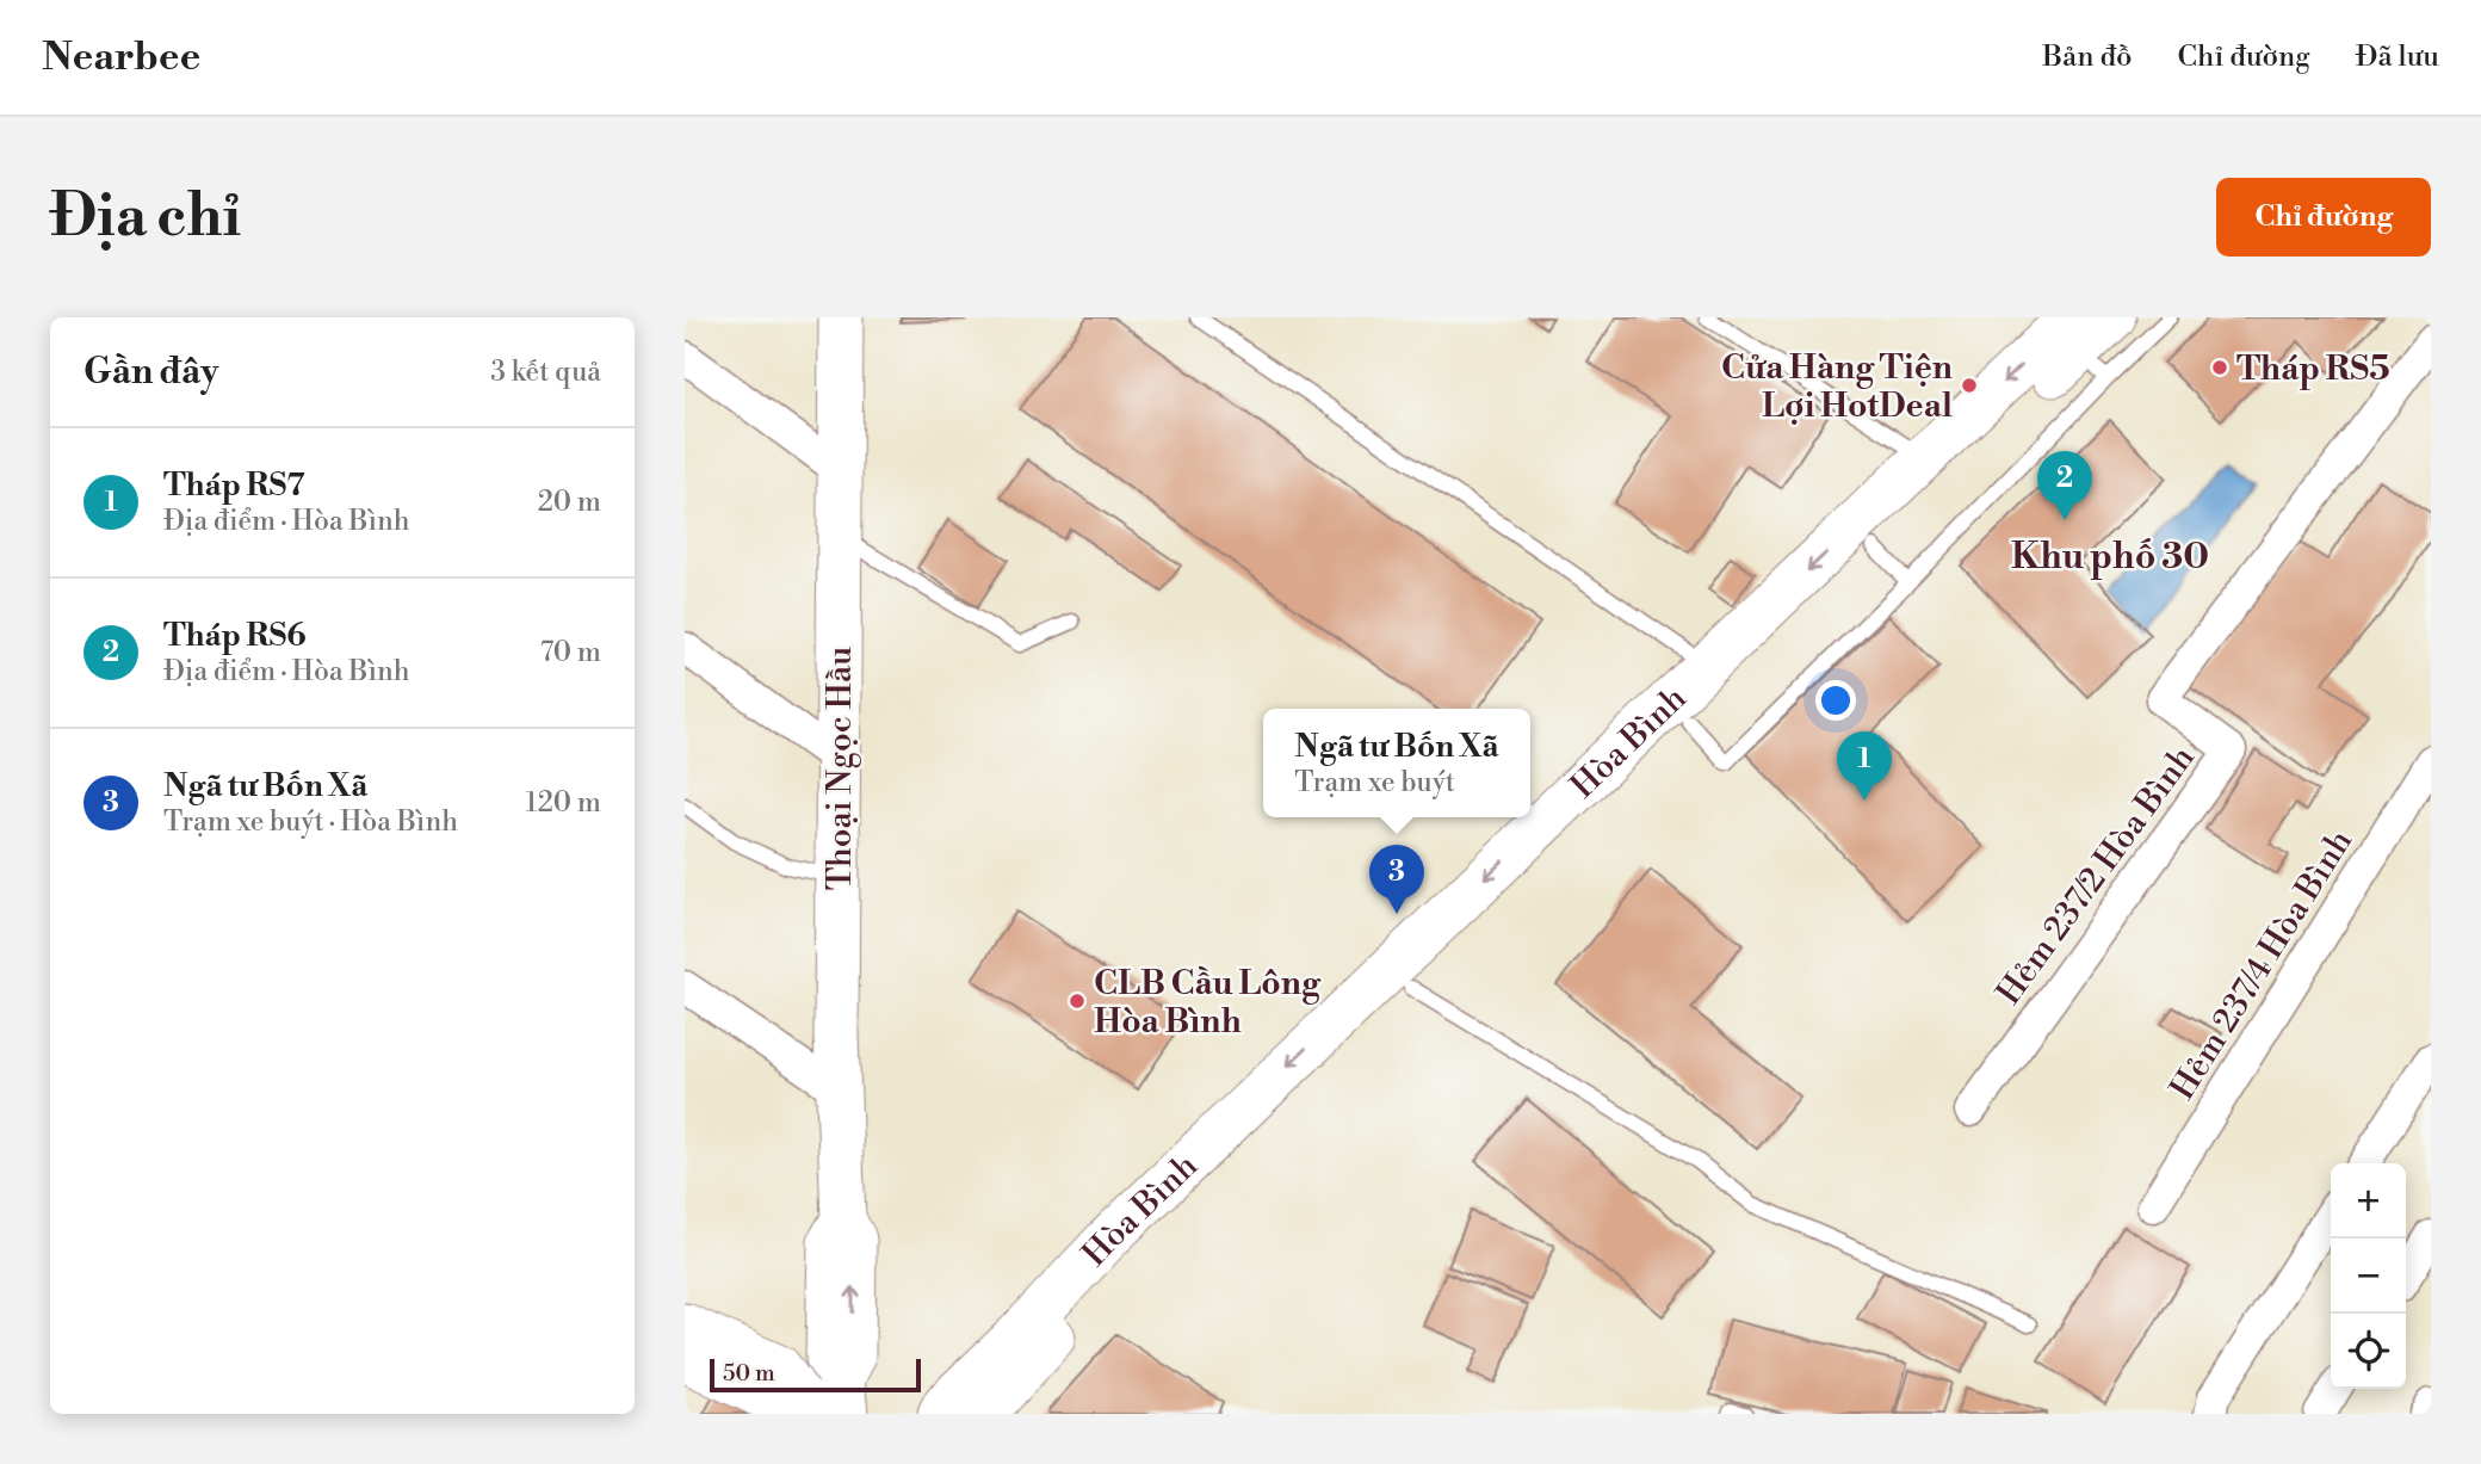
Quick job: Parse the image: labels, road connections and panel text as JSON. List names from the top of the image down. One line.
{"streets":{"main road":["Hòa Bình","Thoại Ngọc Hầu"],"street":["Hẻm 237/2 Hòa Bình","Hẻm 237/4 Hòa Bình"]},"districts":["Khu phố 30"],"places":["Tháp RS5","Cửa Hàng Tiện Lợi HotDeal","CLB Cầu Lông Hòa Bình"],"scale_bar":"50 m","page":{"header":"Nearbee","nav":["Bản đồ","Chỉ đường","Đã lưu"],"buttons":"Chỉ đường","title":"Địa chỉ","heading":["Gần đây","3 kết quả"],"list":[{"mark":"1","name":"Tháp RS7","note":"Địa điểm · Hòa Bình","value":"20 m"},{"mark":"2","name":"Tháp RS6","note":"Địa điểm · Hòa Bình","value":"70 m"},{"mark":"3","name":"Ngã tư Bốn Xã","note":"Trạm xe buýt · Hòa Bình","value":"120 m"}],"pins":["2","1","3"],"popup":["Ngã tư Bốn Xã","Trạm xe buýt"],"map_buttons":["+","−"],"scale":"50 m"}}
